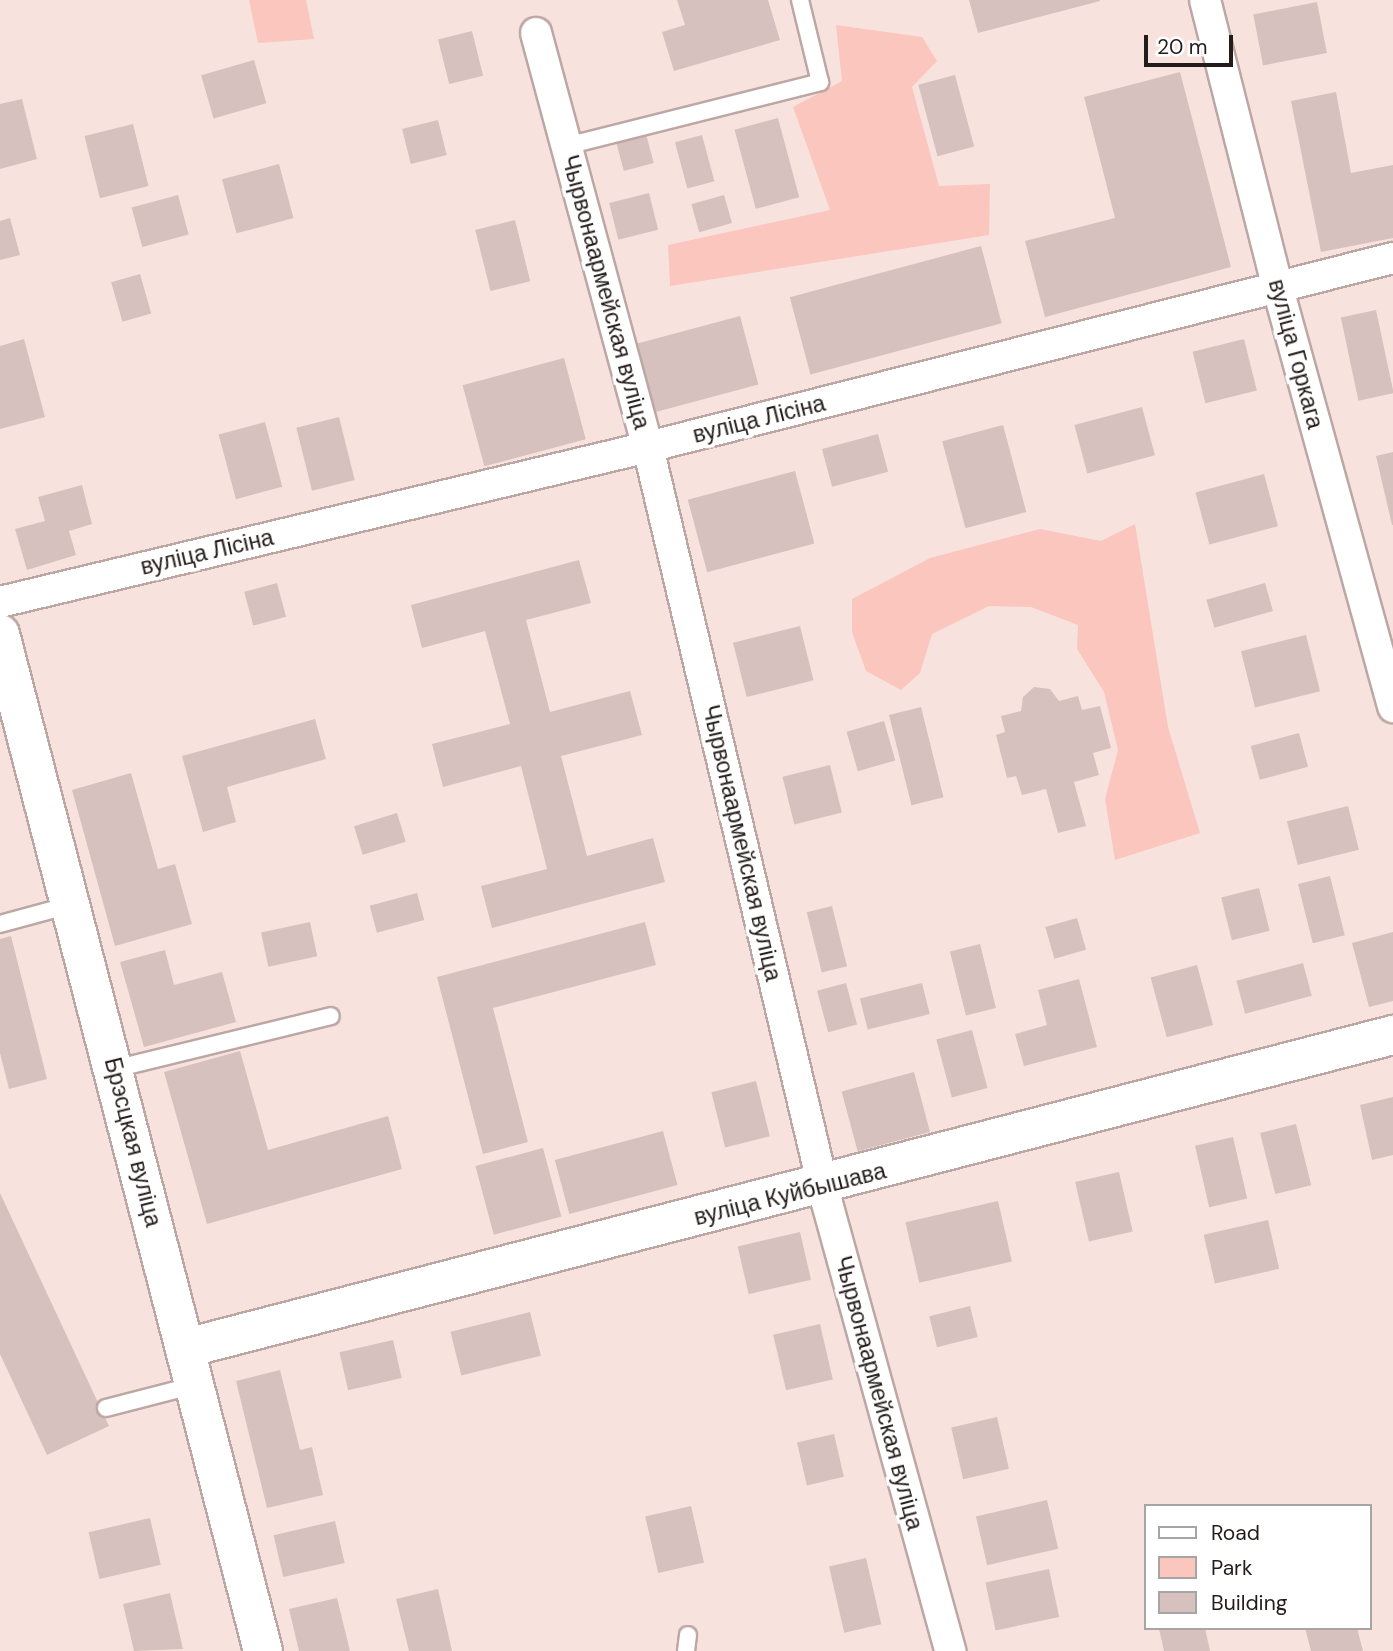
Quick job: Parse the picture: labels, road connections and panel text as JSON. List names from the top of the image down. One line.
{"streets":{"street":["Чырвонаармейская вуліца","вуліца Горкага","вуліца Лісіна","Брэсцкая вуліца","вуліца Куйбышава"]},"crossings":[["Чырвонаармейская вуліца","вуліца Лісіна"],["Чырвонаармейская вуліца","вуліца Куйбышава"],["вуліца Горкага","вуліца Лісіна"],["Брэсцкая вуліца","вуліца Куйбышава"]],"legend":["Road","Park","Building"],"scale_bar":"20 m"}
